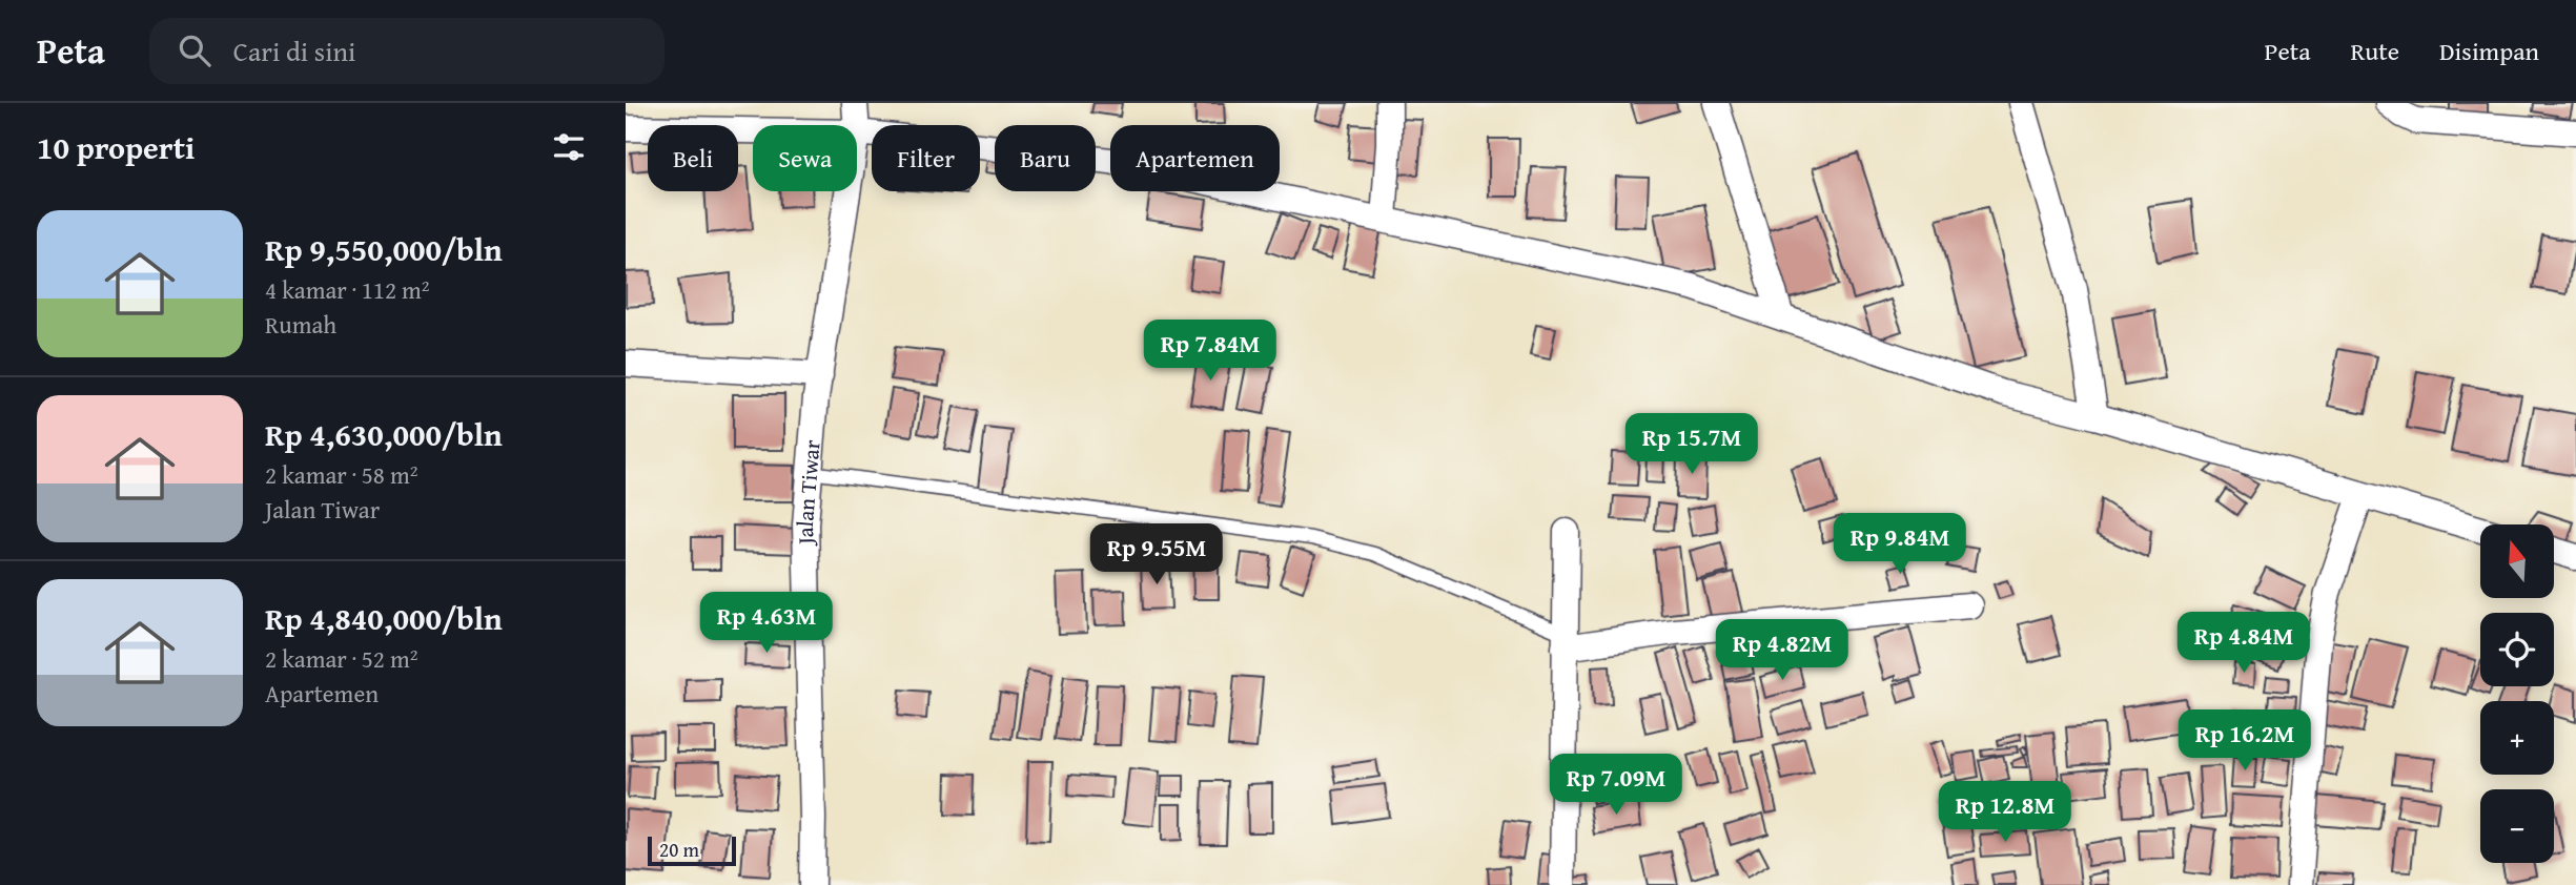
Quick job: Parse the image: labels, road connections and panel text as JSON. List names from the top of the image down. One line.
{"streets":{"street":["Jalan Tiwar"]},"scale_bar":"20 m","north":"top","page":{"header":"Peta","search":"Cari di sini","nav":["Peta","Rute","Disimpan"],"heading":"10 properti","chip":["Beli","Sewa","Filter","Baru","Apartemen"],"list":[{"name":"Rp 9,550,000/bln","note":"4 kamar · 112 m² · Rumah"},{"name":"Rp 4,630,000/bln","note":"2 kamar · 58 m² · Jalan Tiwar"},{"name":"Rp 4,840,000/bln","note":"2 kamar · 52 m² · Apartemen"}],"price":["Rp 7.84M","Rp 15.7M","Rp 9.84M","Rp 9.55M","Rp 4.63M","Rp 4.84M","Rp 4.82M","Rp 16.2M","Rp 7.09M","Rp 12.8M"],"map_buttons":["+","−"],"scale":"20 m"}}
